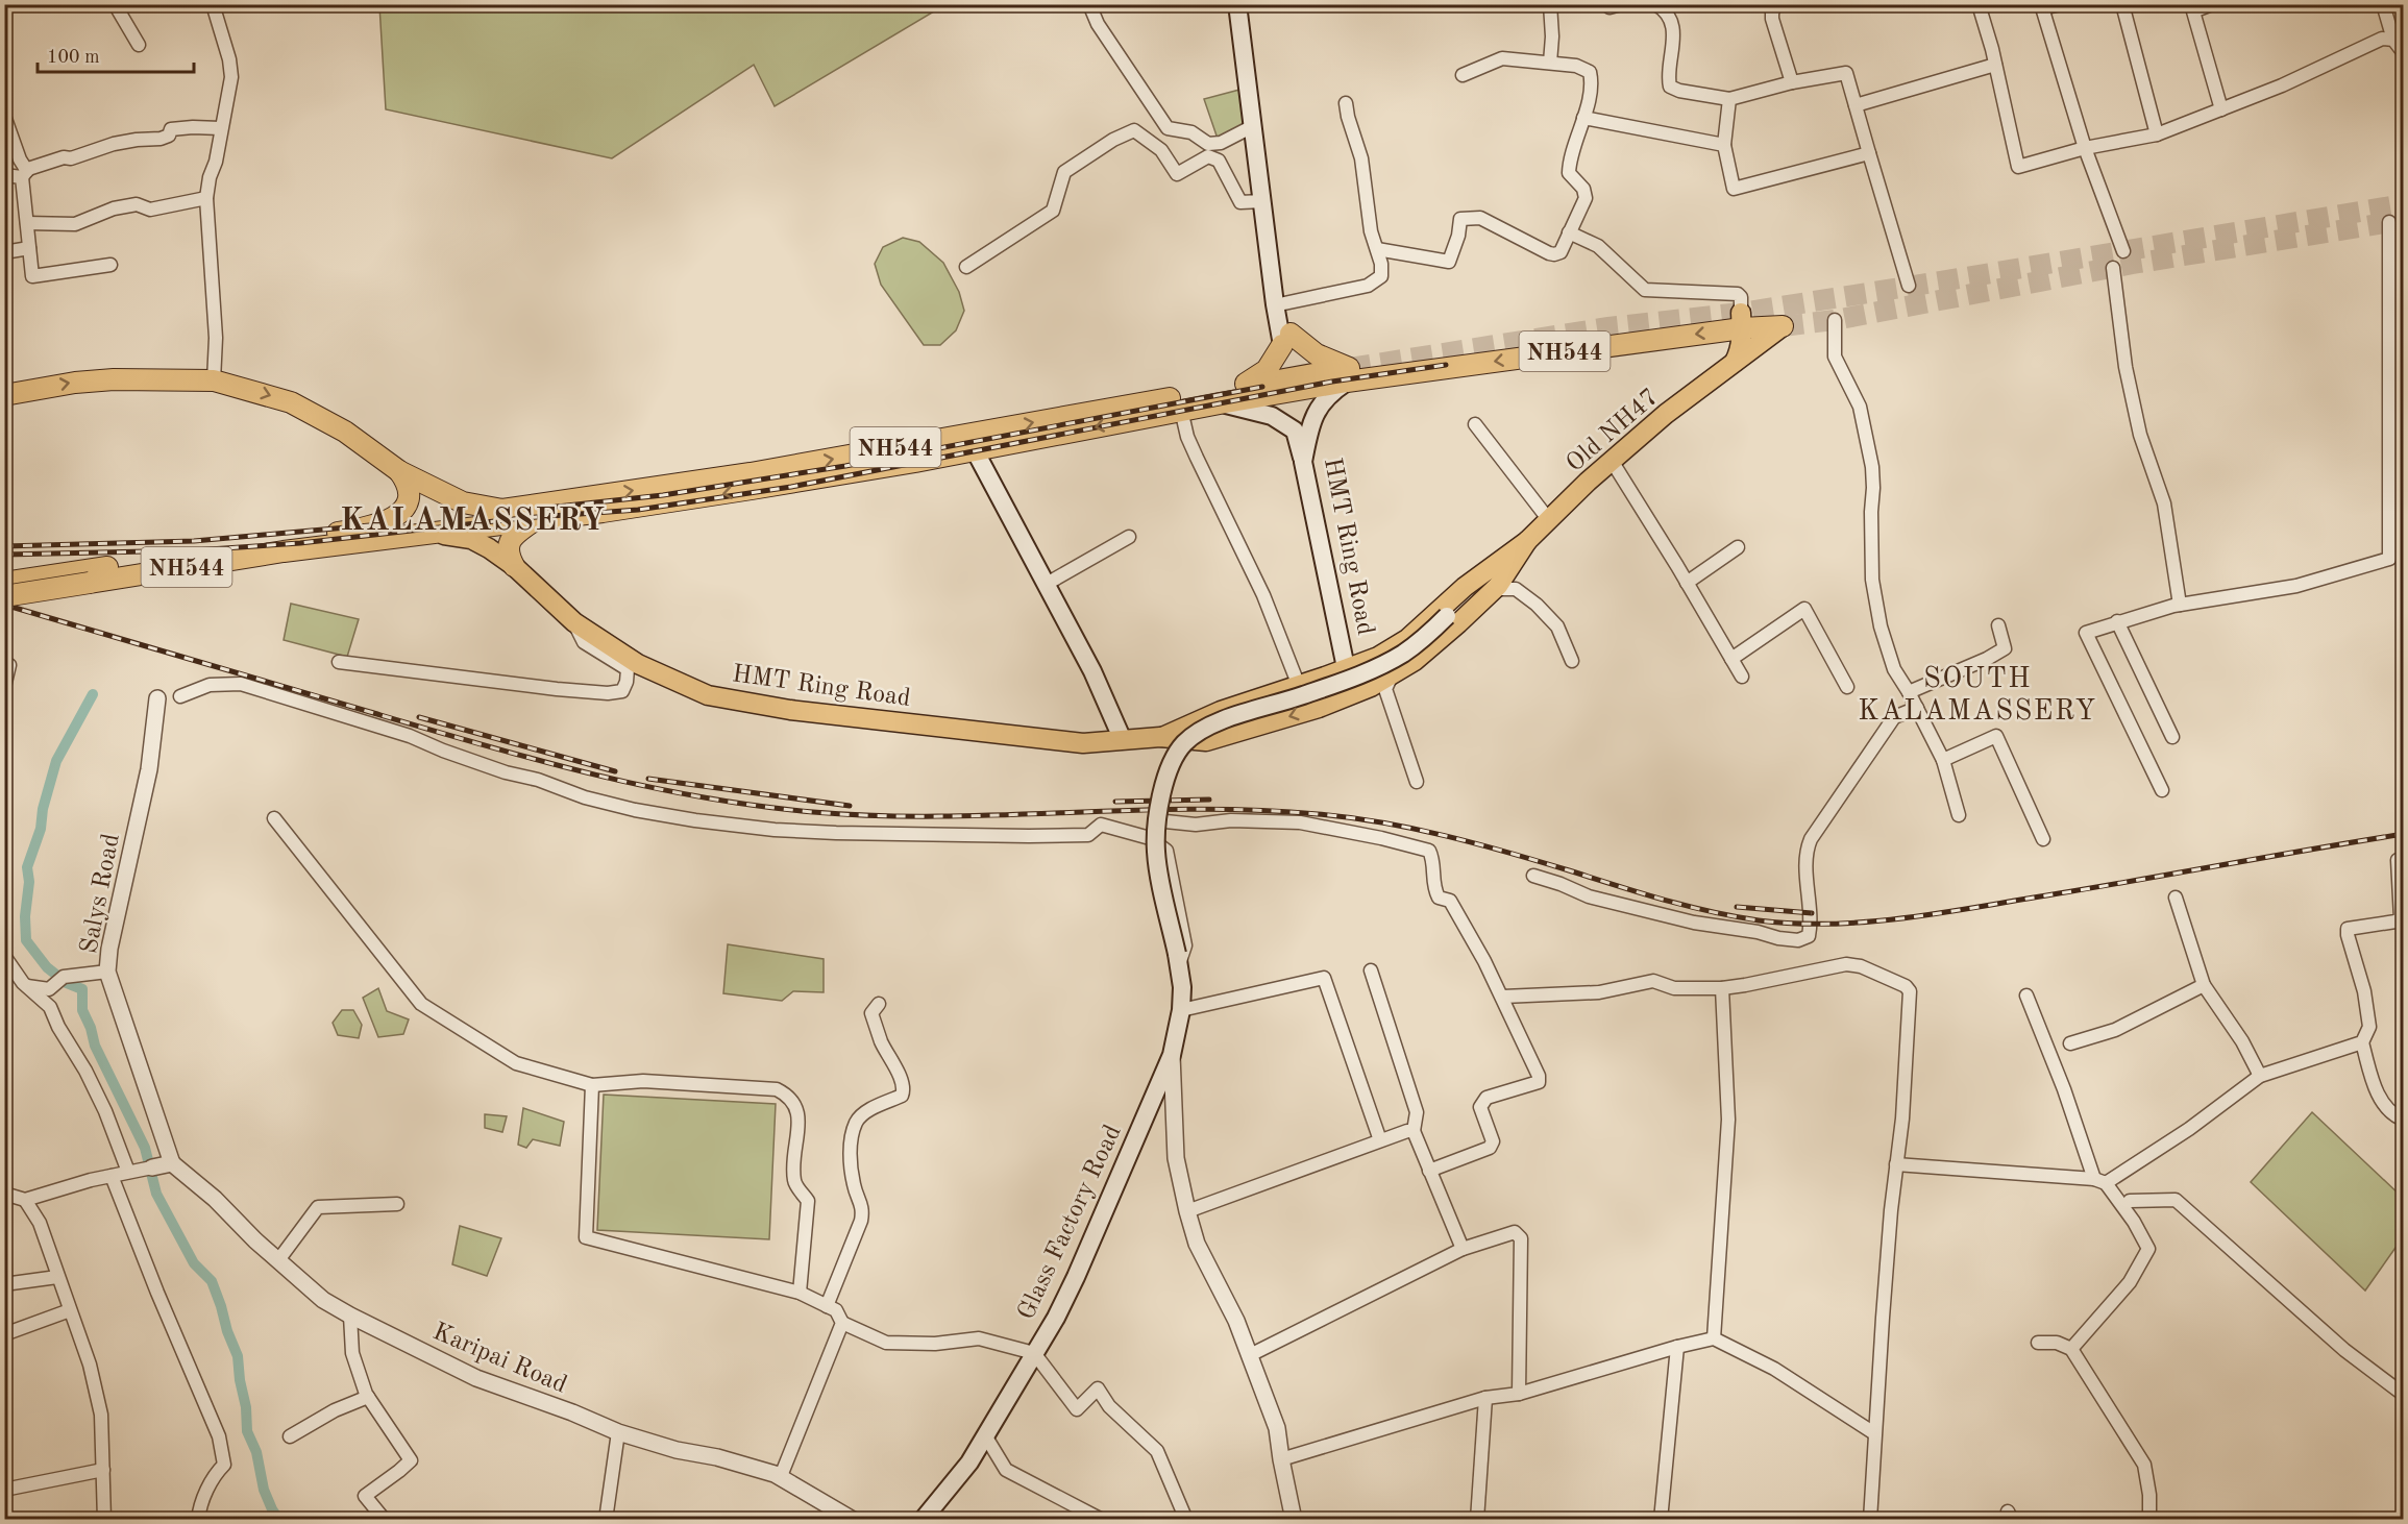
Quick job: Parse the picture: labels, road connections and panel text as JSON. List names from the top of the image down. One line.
{"streets":{"highway":["NH544"],"main road":["Old NH47","HMT Ring Road","Glass Factory Road"],"street":["Salys Road","Karipai Road"]},"crossings":[["NH544","Old NH47"],["NH544","HMT Ring Road"],["Old NH47","HMT Ring Road"],["Salys Road","Karipai Road"]],"districts":["KALAMASSERY","SOUTH KALAMASSERY"],"scale_bar":"100 m"}
